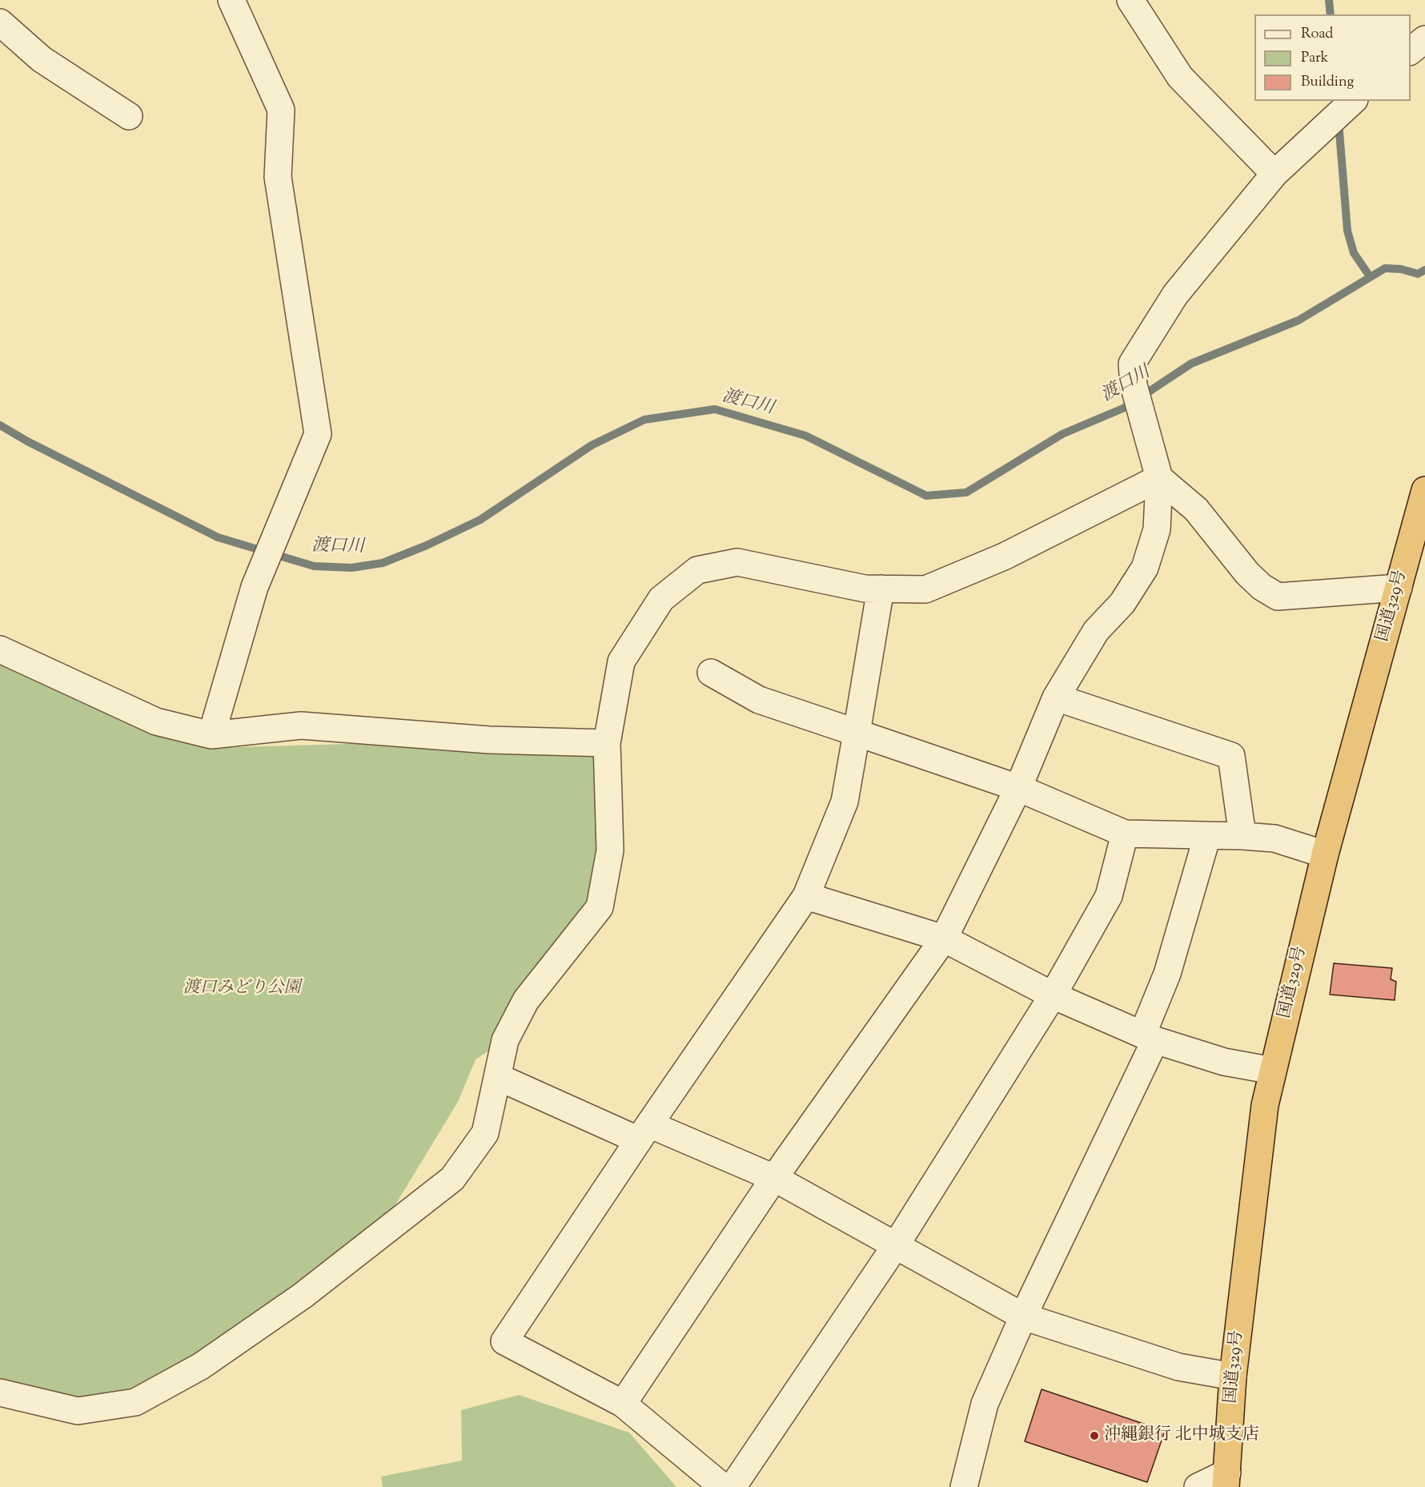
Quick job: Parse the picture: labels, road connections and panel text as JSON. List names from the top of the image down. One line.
{"streets":{"highway":["国道329号"]},"water":["渡口川"],"parks":["渡口みどり公園"],"places":["沖縄銀行 北中城支店"],"legend":["Road","Park","Building"]}
